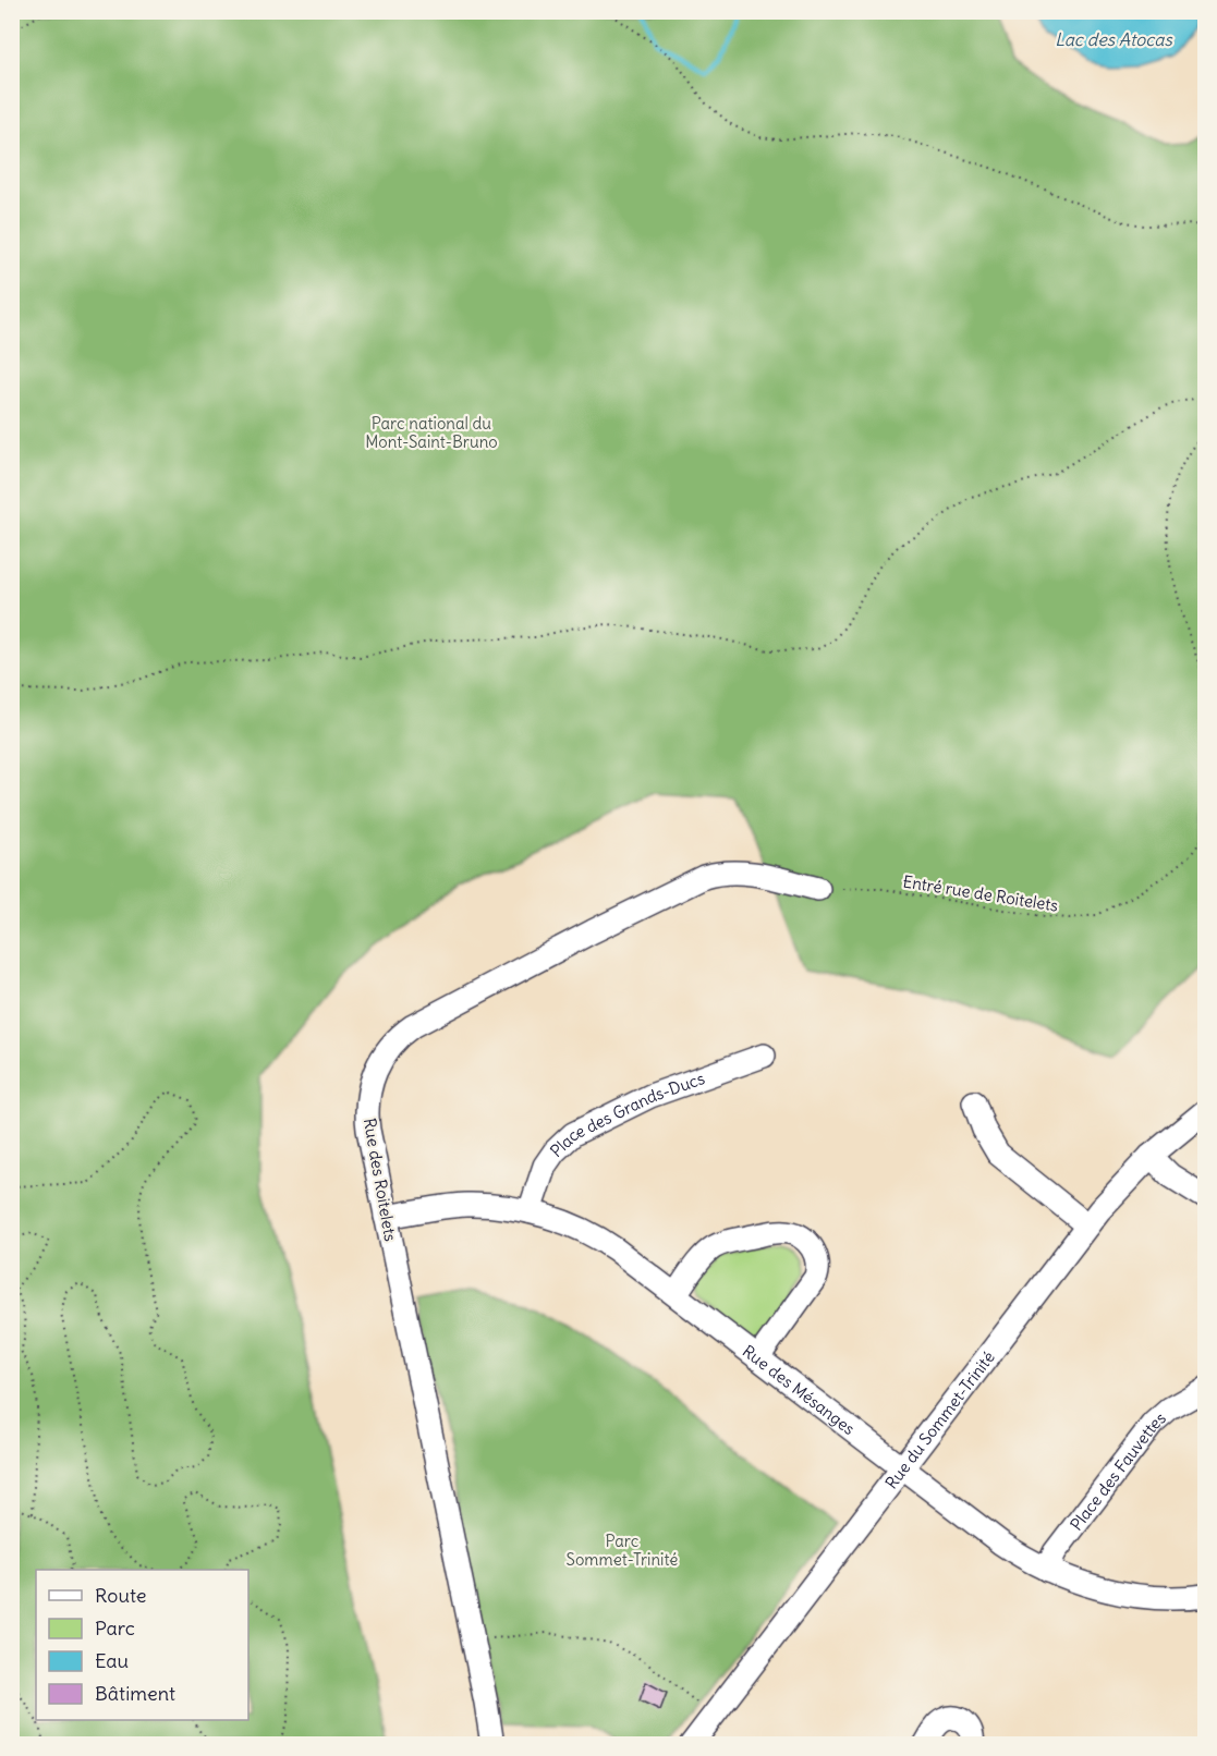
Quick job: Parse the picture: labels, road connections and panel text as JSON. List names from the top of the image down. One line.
{"streets":{"street":["Place des Grands-Ducs","Rue des Roitelets","Rue des Mésanges","Rue du Sommet-Trinité","Place des Fauvettes"],"path":["Entré rue de Roitelets"]},"crossings":[["Place des Grands-Ducs","Rue des Mésanges"],["Rue des Roitelets","Rue des Mésanges"],["Rue des Mésanges","Rue du Sommet-Trinité"],["Rue des Mésanges","Place des Fauvettes"]],"water":["Lac des Atocas"],"parks":["Parc national du Mont-Saint-Bruno","Parc Sommet-Trinité"],"legend":["Route","Parc","Eau","Bâtiment"]}
